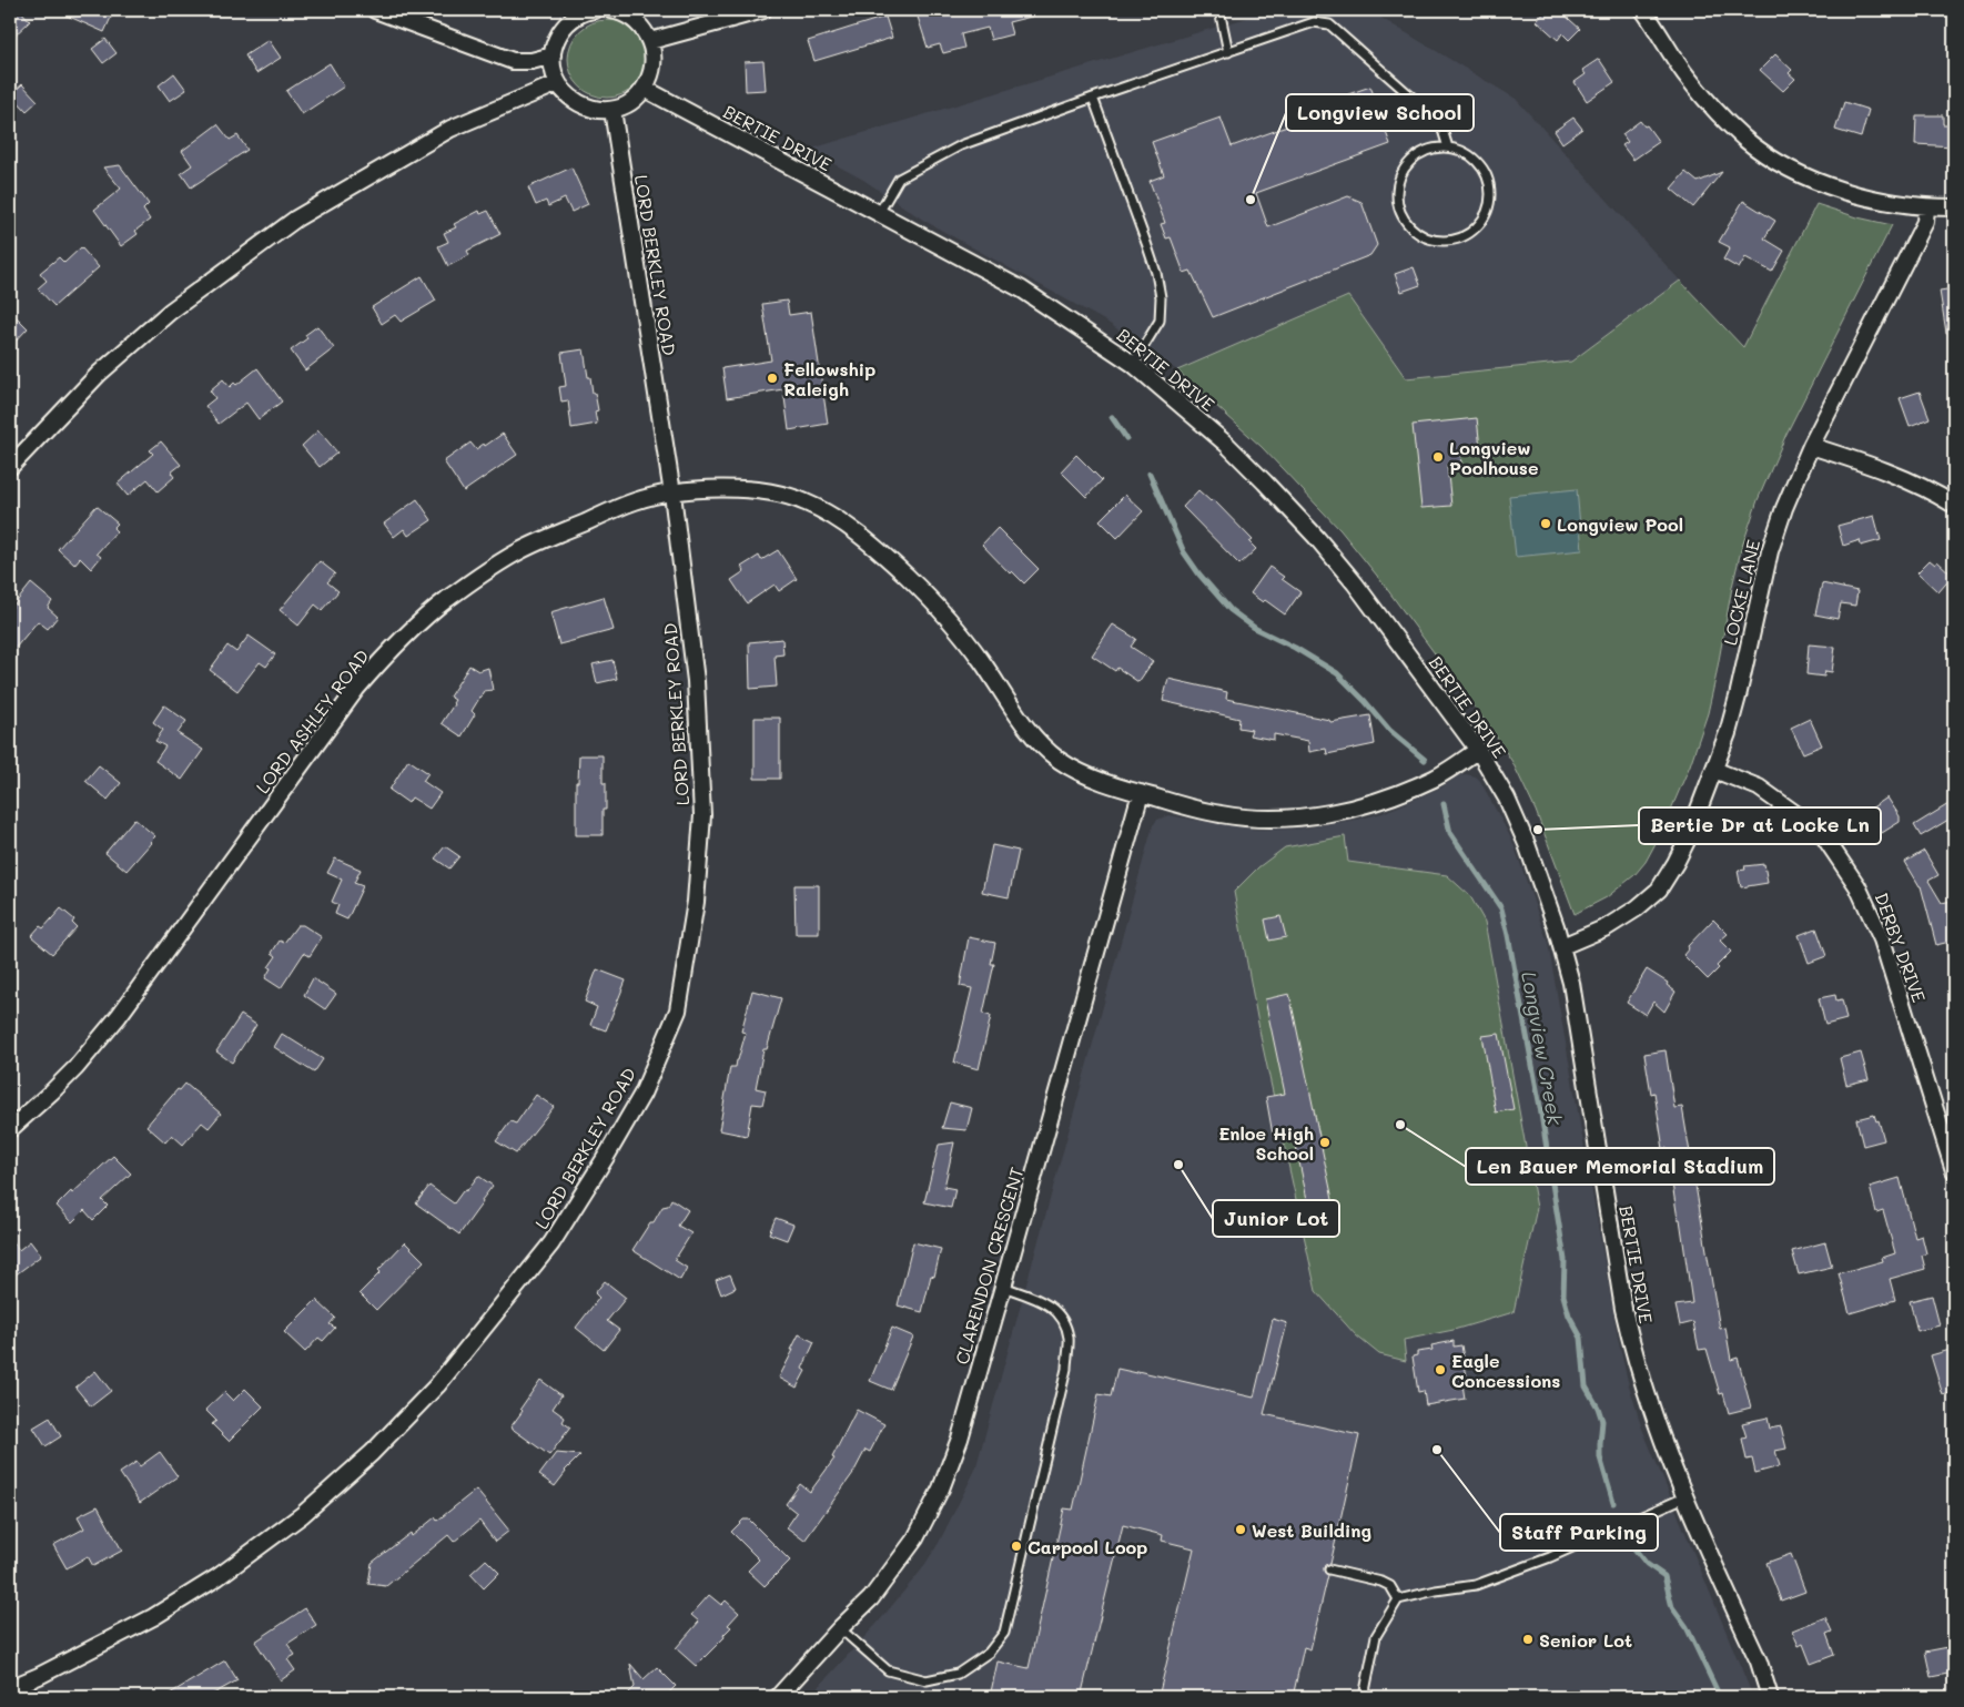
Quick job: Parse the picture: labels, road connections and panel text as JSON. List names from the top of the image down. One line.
{"streets":{"street":["BERTIE DRIVE","LORD BERKLEY ROAD","LOCKE LANE","LORD ASHLEY ROAD","DERBY DRIVE","CLARENDON CRESCENT"]},"crossings":[["BERTIE DRIVE","LOCKE LANE"],["BERTIE DRIVE","LORD ASHLEY ROAD"],["LORD BERKLEY ROAD","LORD ASHLEY ROAD"],["LOCKE LANE","DERBY DRIVE"],["LORD ASHLEY ROAD","CLARENDON CRESCENT"]],"water":["Longview Creek"],"places":["Longview School","Fellowship Raleigh","Longview Poolhouse","Longview Pool","Bertie Dr at Locke Ln","Len Bauer Memorial Stadium","Enloe High School","Junior Lot","Eagle Concessions","Staff Parking","West Building","Carpool Loop","Senior Lot"]}
